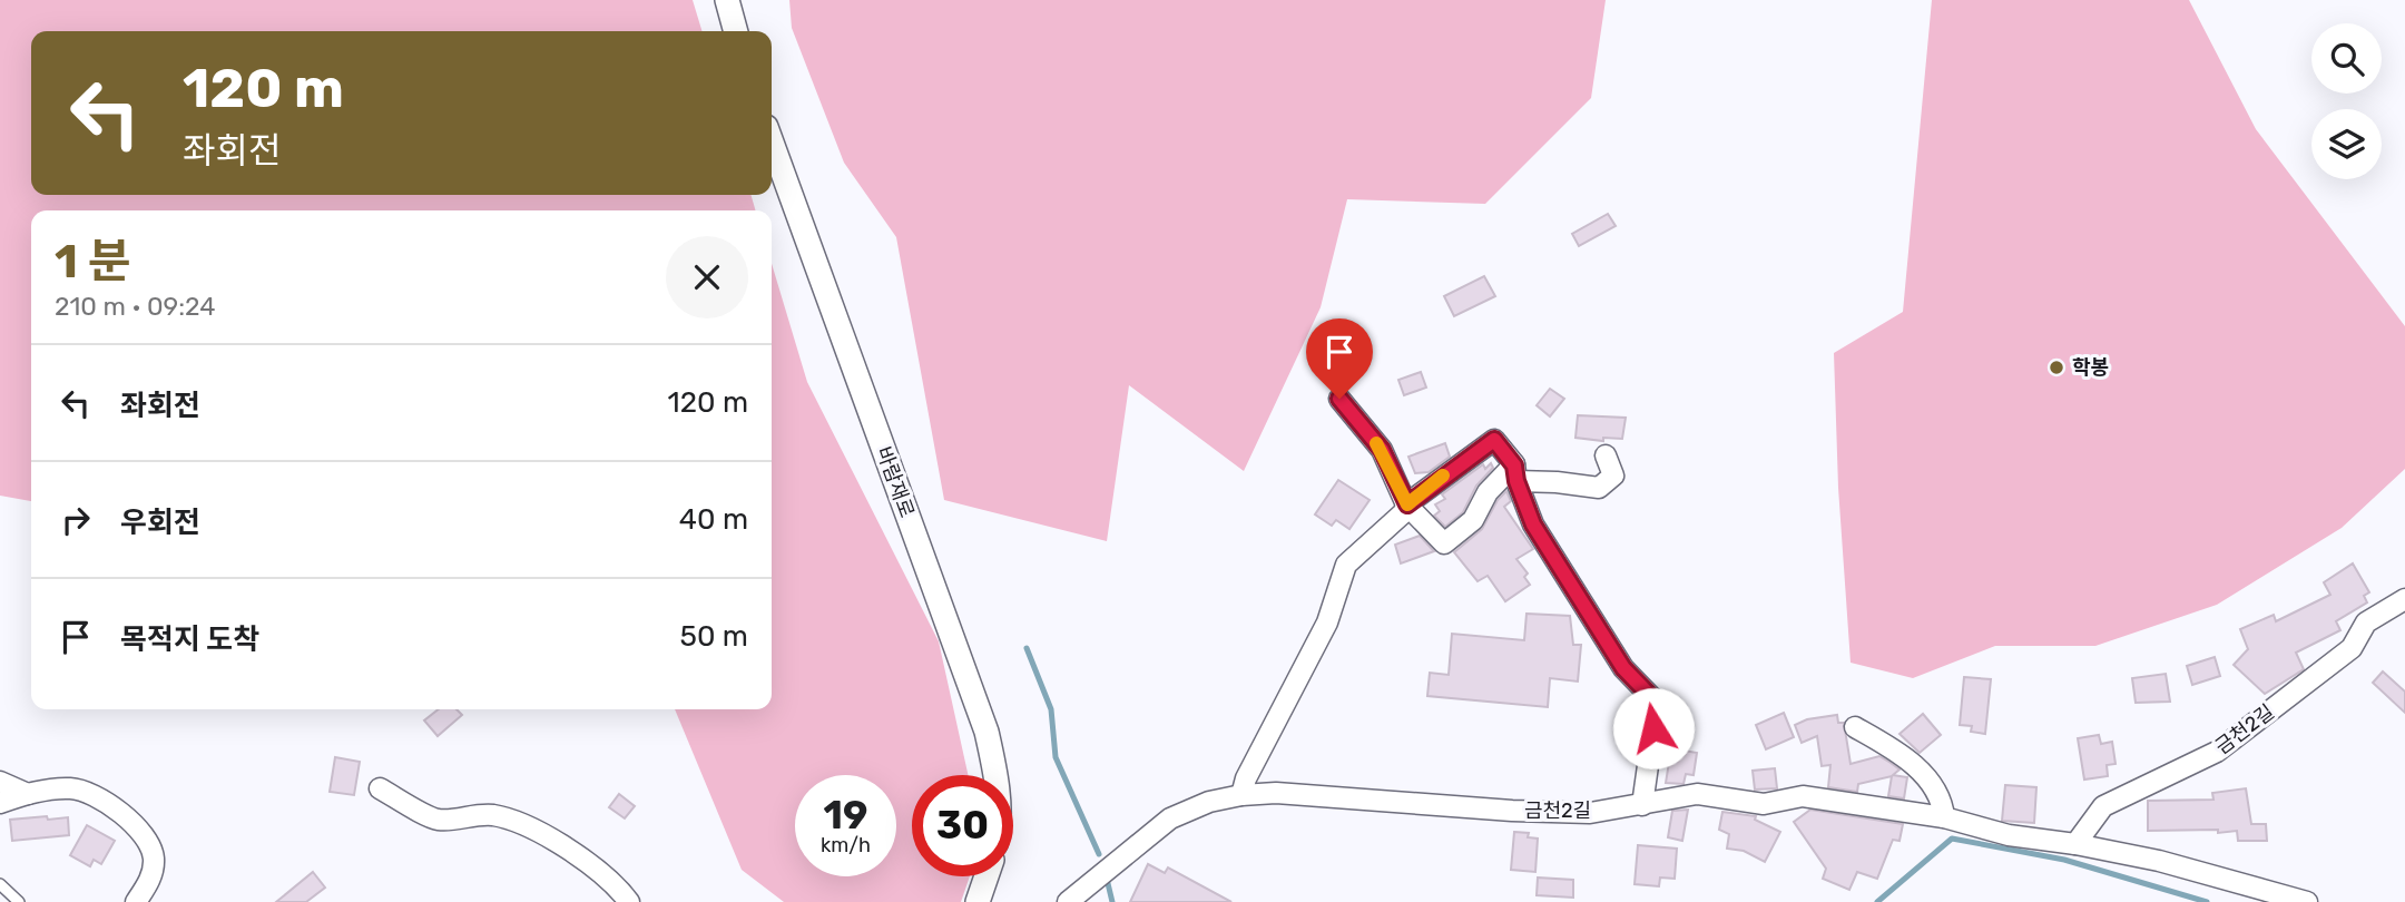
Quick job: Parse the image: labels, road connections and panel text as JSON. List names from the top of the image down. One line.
{"streets":{"street":["바람재로","금천2길"]},"places":["학봉"],"page":{"turn":["120 m","좌회전"],"heading":["1 분","210 m · 09:24"],"list":[{"name":"좌회전","value":"120 m"},{"name":"우회전","value":"40 m"},{"name":"목적지 도착","value":"50 m"}],"speed":"19 km/h","limit":"30"}}
